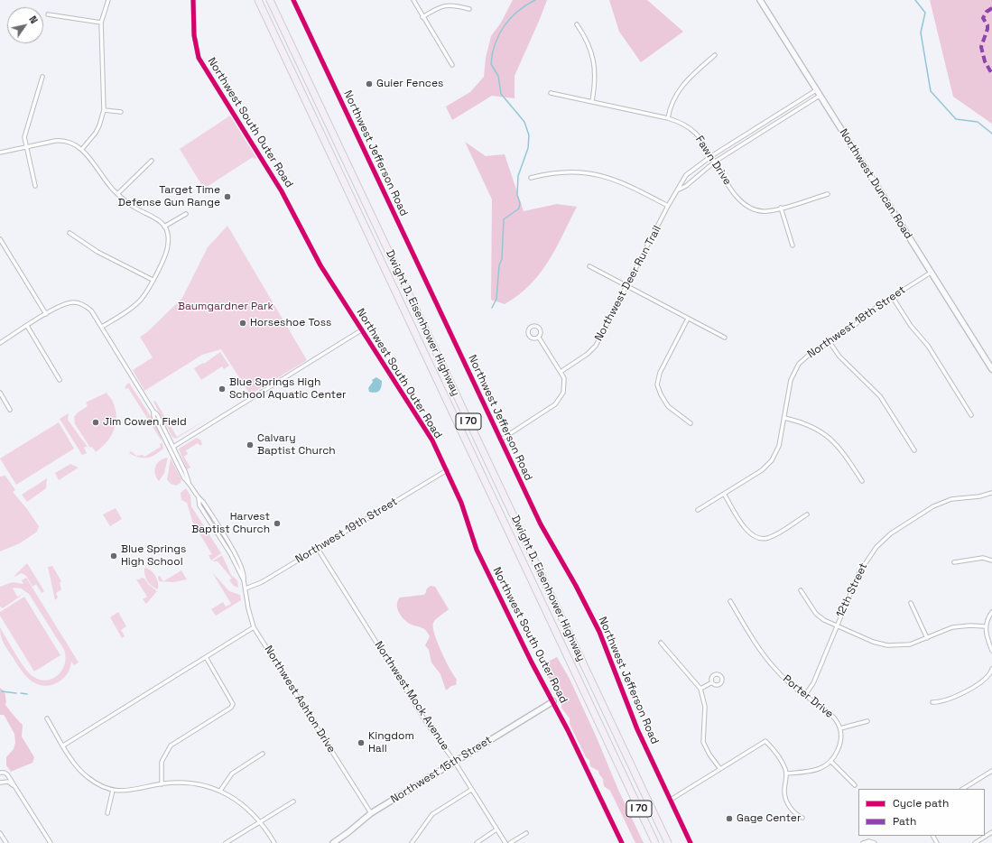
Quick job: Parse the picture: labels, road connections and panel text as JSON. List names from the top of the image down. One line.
{"streets":{"highway":["Dwight D. Eisenhower Highway","I 70"],"street":["Northwest South Outer Road","Northwest Jefferson Road","Fawn Drive","Northwest Duncan Road","Northwest Deer Run Trail","Northwest 18th Street","Northwest 19th Street","12th Street","Northwest Mock Avenue","Porter Drive","Northwest Ashton Drive","Northwest 15th Street"]},"crossings":[["Northwest South Outer Road","Northwest 19th Street"],["Northwest South Outer Road","Northwest 15th Street"],["Fawn Drive","Northwest Deer Run Trail"],["Northwest Duncan Road","Northwest Deer Run Trail"],["Northwest Duncan Road","Northwest 18th Street"],["Northwest 19th Street","Northwest Mock Avenue"],["Northwest 19th Street","Northwest Ashton Drive"],["12th Street","Porter Drive"],["Northwest Mock Avenue","Northwest 15th Street"],["Northwest Ashton Drive","Northwest 15th Street"]],"parks":["Baumgardner Park"],"places":["Guier Fences","Target Time Defense Gun Range","Horseshoe Toss","Blue Springs High School Aquatic Center","Jim Cowen Field","Calvary Baptist Church","Harvest Baptist Church","Blue Springs High School","Kingdom Hall","Gage Center"],"legend":["Cycle path","Path"],"north":"top right"}
